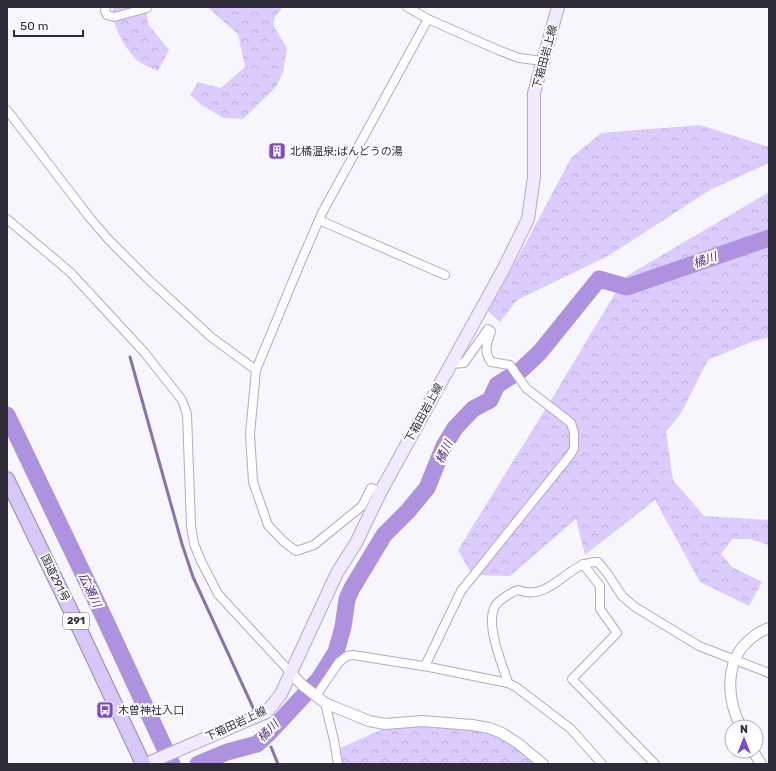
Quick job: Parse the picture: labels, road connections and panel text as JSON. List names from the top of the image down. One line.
{"streets":{"highway":["国道291号","291"],"main road":["下箱田岩上線"]},"water":["橘川","広瀬川"],"places":{"building":["北橘温泉;ばんどうの湯"],"bus stop":["木曽神社入口"]},"scale_bar":"50 m","north":"top"}
